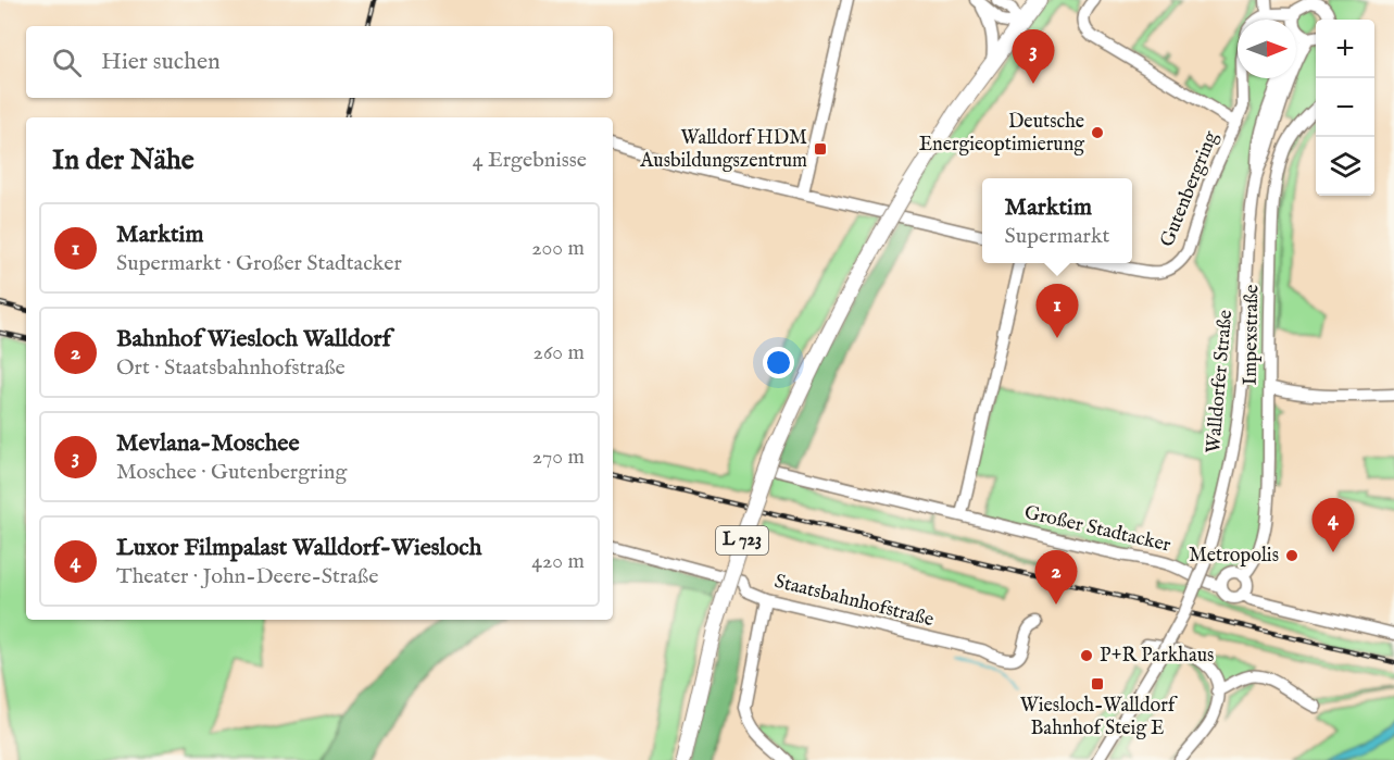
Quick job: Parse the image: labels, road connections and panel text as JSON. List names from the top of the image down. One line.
{"streets":{"main road":["L 723"],"street":["Gutenbergring","Impexstraße","Walldorfer Straße","Großer Stadtacker","Staatsbahnhofstraße"]},"crossings":[["Impexstraße","Großer Stadtacker"]],"places":{"other":["Deutsche Energieoptimierung","Metropolis","P+R Parkhaus"],"transit":["Walldorf HDM Ausbildungszentrum","Wiesloch-Walldorf Bahnhof Steig E"]},"north":"right","page":{"map_buttons":["+","−"],"search":"Hier suchen","pins":["3","1","4","2"],"heading":["In der Nähe","4 Ergebnisse"],"popup":["Marktim","Supermarkt"],"list":[{"mark":"1","name":"Marktim","note":"Supermarkt · Großer Stadtacker","value":"200 m"},{"mark":"2","name":"Bahnhof Wiesloch Walldorf","note":"Ort · Staatsbahnhofstraße","value":"260 m"},{"mark":"3","name":"Mevlana-Moschee","note":"Moschee · Gutenbergring","value":"270 m"},{"mark":"4","name":"Luxor Filmpalast Walldorf-Wiesloch","note":"Theater · John-Deere-Straße","value":"420 m"}]}}
